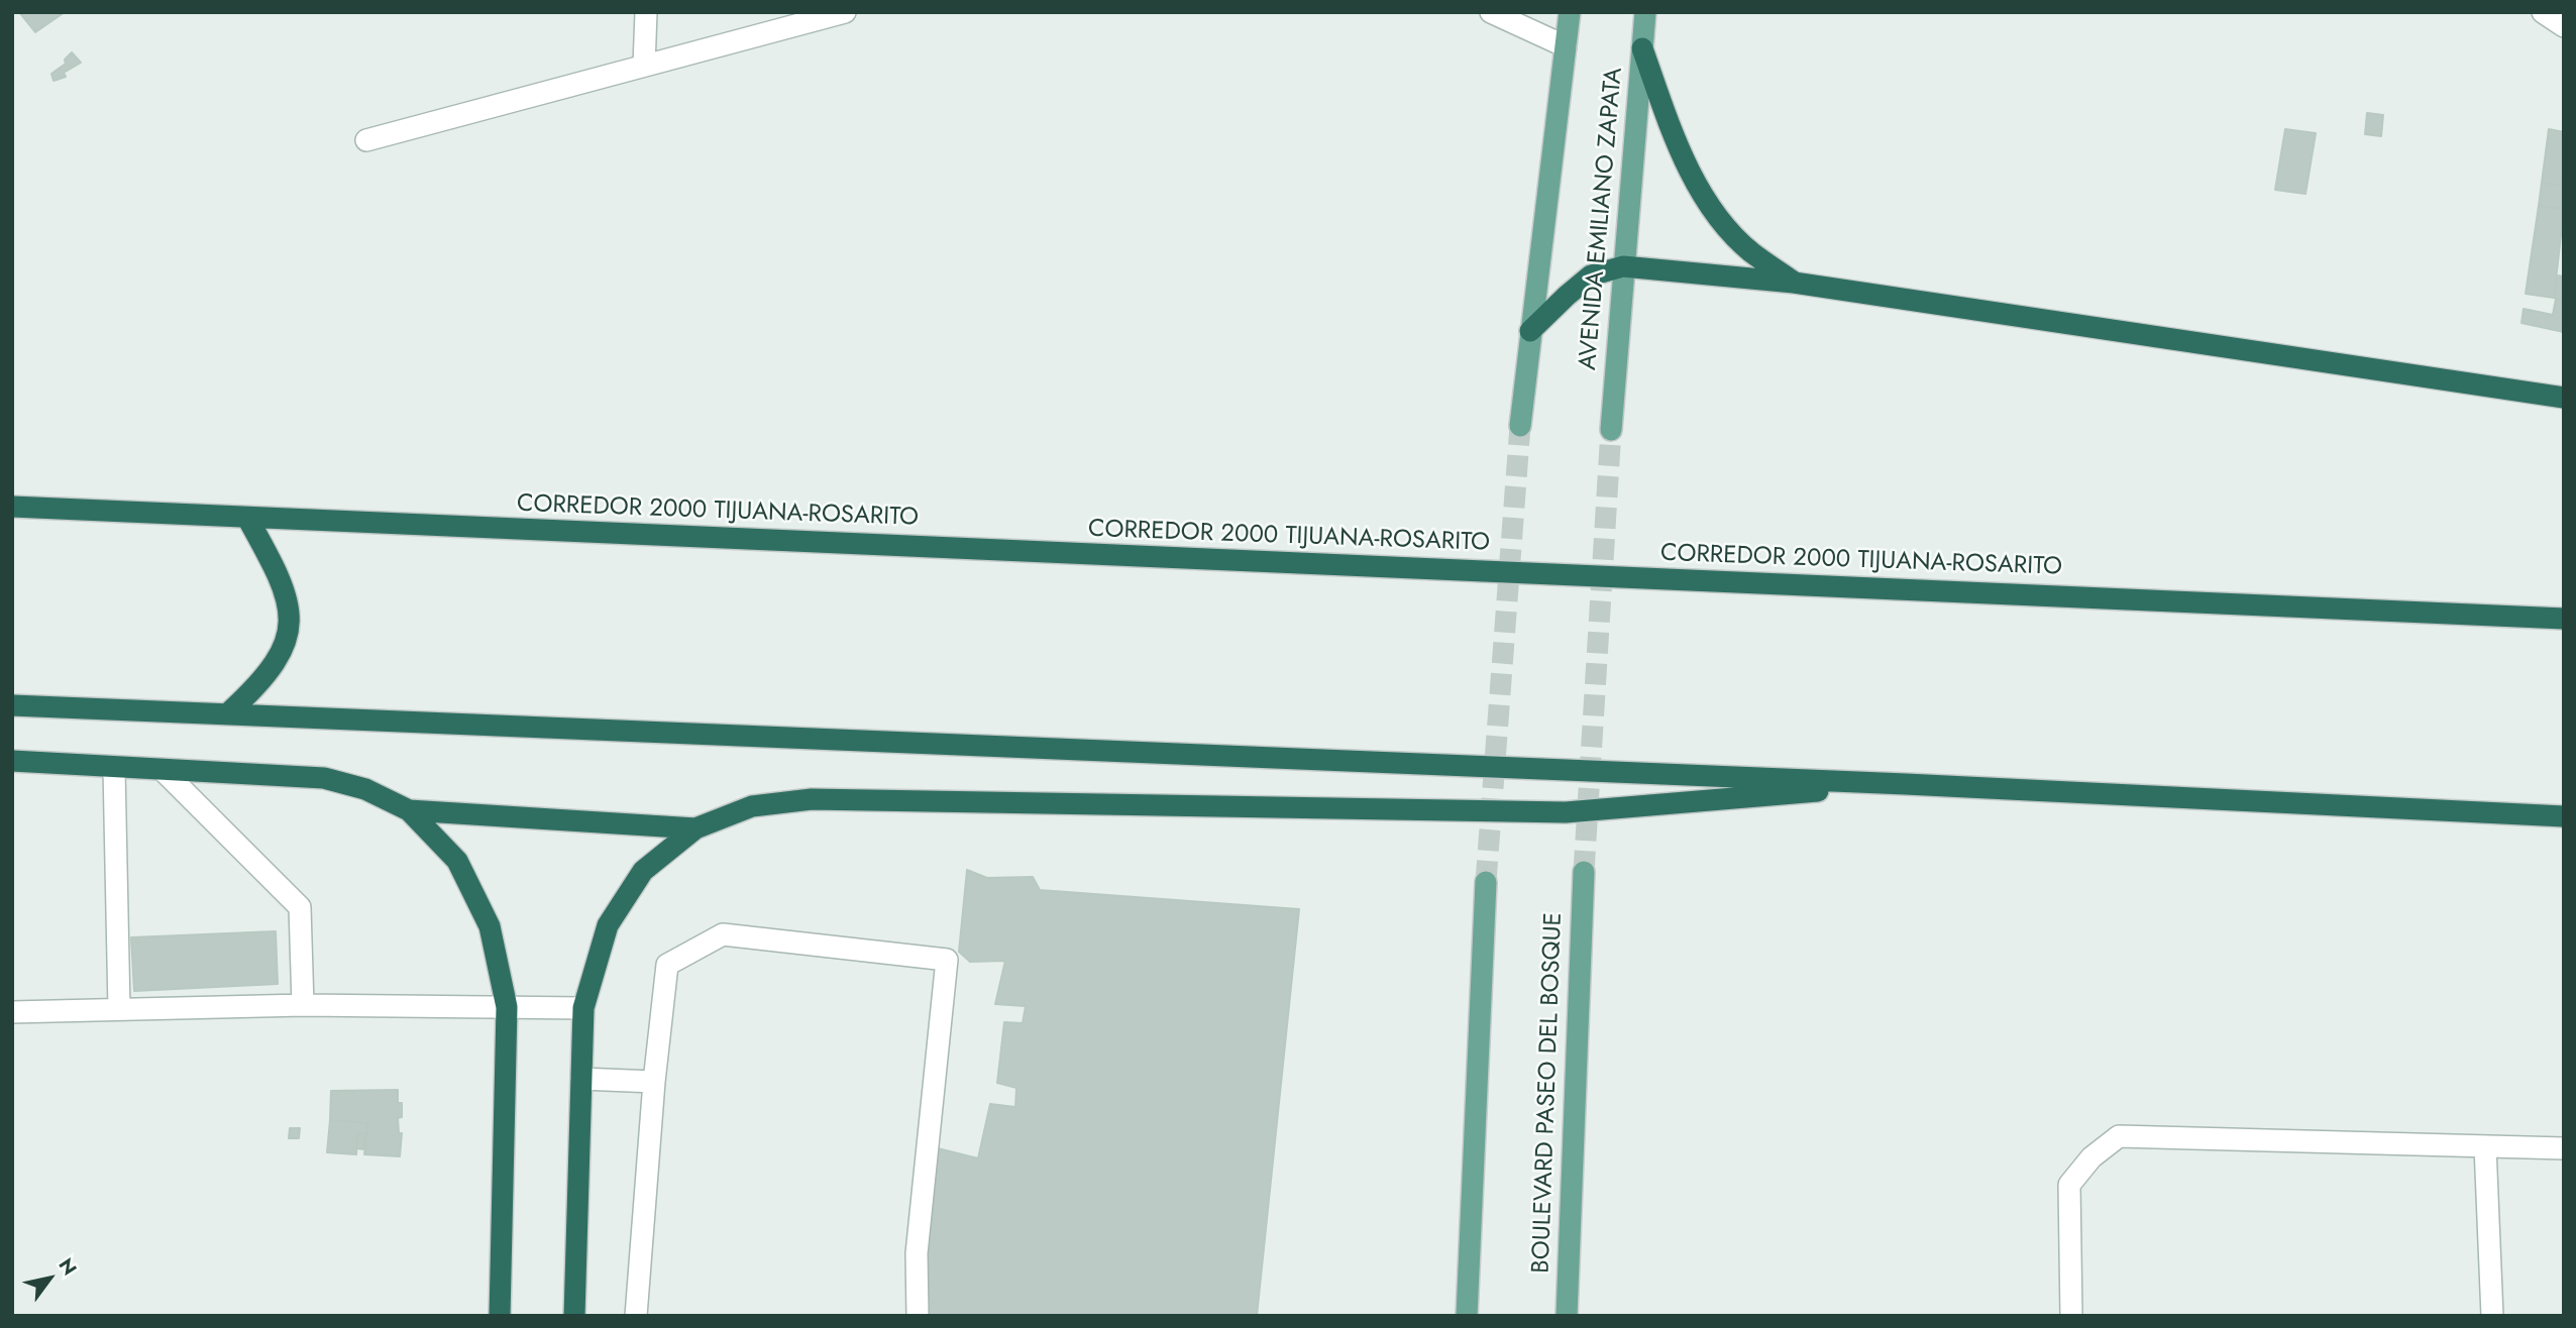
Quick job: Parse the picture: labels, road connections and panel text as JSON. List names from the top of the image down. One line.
{"streets":{"highway":["CORREDOR 2000 TIJUANA-ROSARITO"],"main road":["AVENIDA EMILIANO ZAPATA","BOULEVARD PASEO DEL BOSQUE"]},"north":"top right"}
